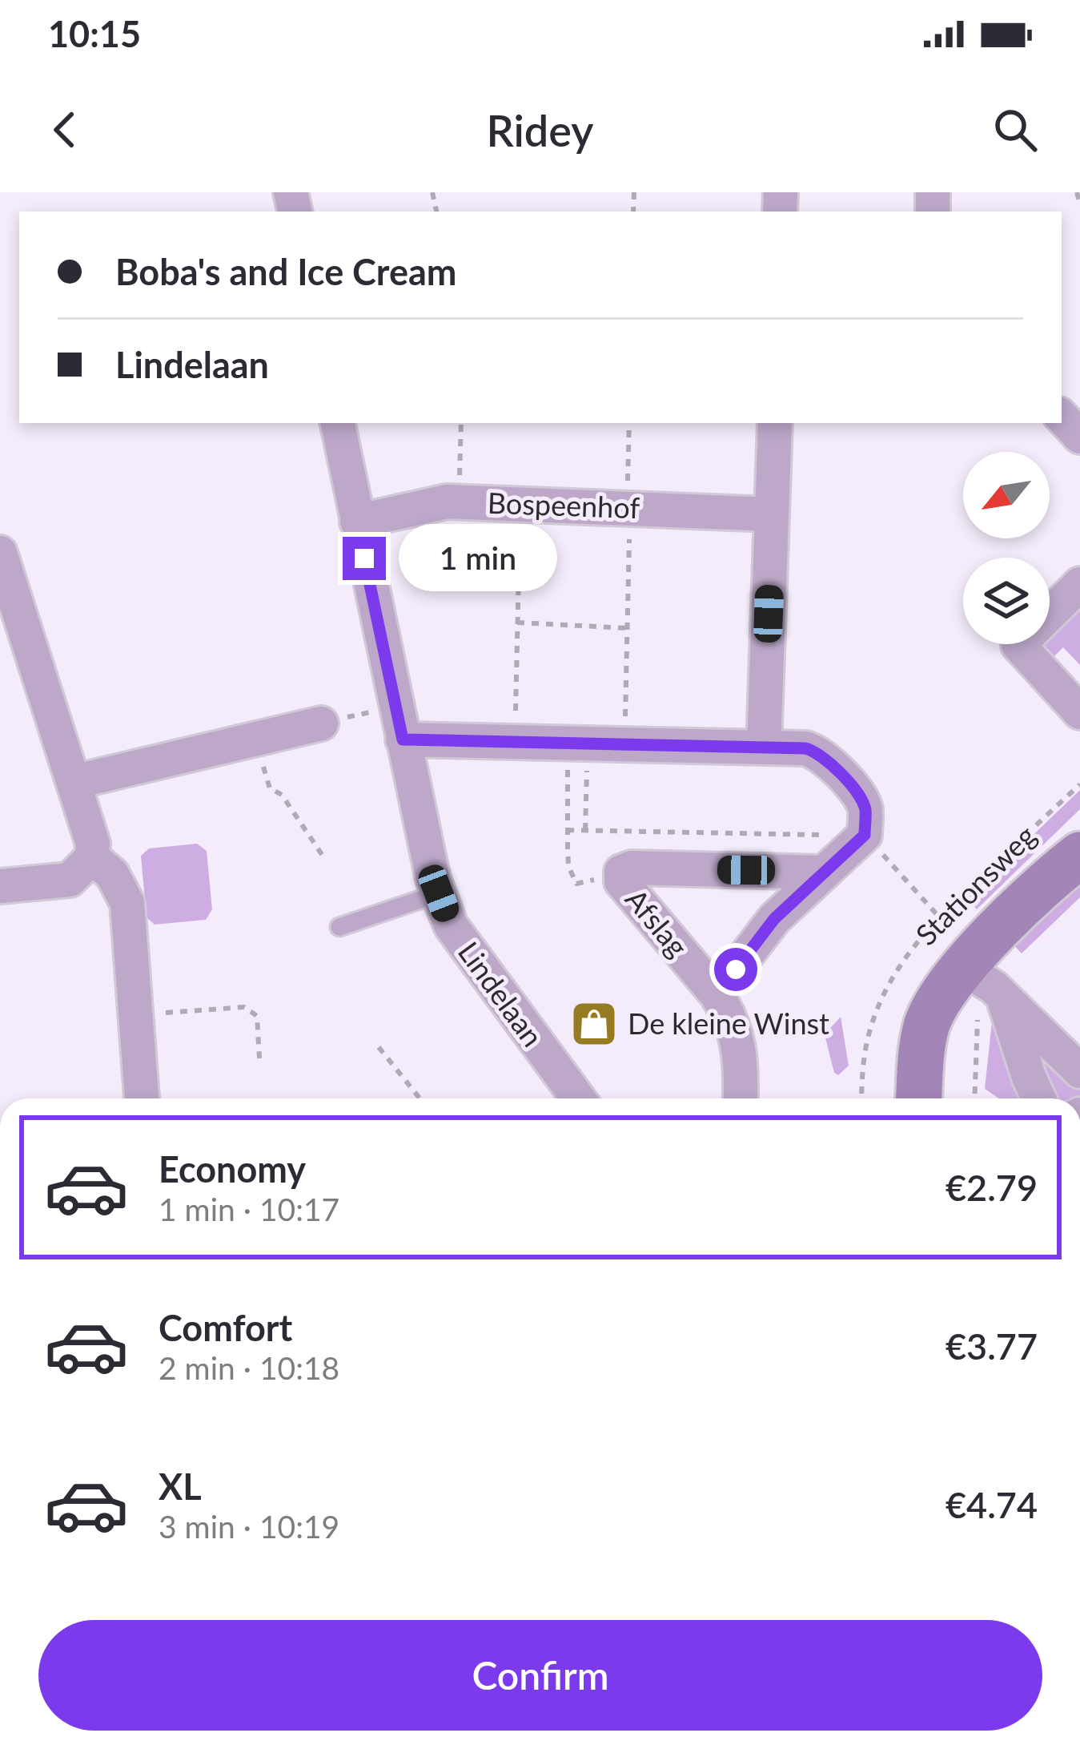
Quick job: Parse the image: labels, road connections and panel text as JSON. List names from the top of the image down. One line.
{"streets":{"main road":["Stationsweg"],"street":["Bospeenhof","Afslag","Lindelaan"]},"crossings":[["Bospeenhof","Lindelaan"]],"places":{"shop":["De kleine Winst"]},"north":"bottom left","page":{"status":"10:15","header":"Ridey","banner":["Boba's and Ice Cream","Lindelaan"],"bubble":"1 min","list":[{"name":"Economy","note":"1 min · 10:17","value":"€2.79"},{"name":"Comfort","note":"2 min · 10:18","value":"€3.77"},{"name":"XL","note":"3 min · 10:19","value":"€4.74"}],"buttons":"Confirm"}}
